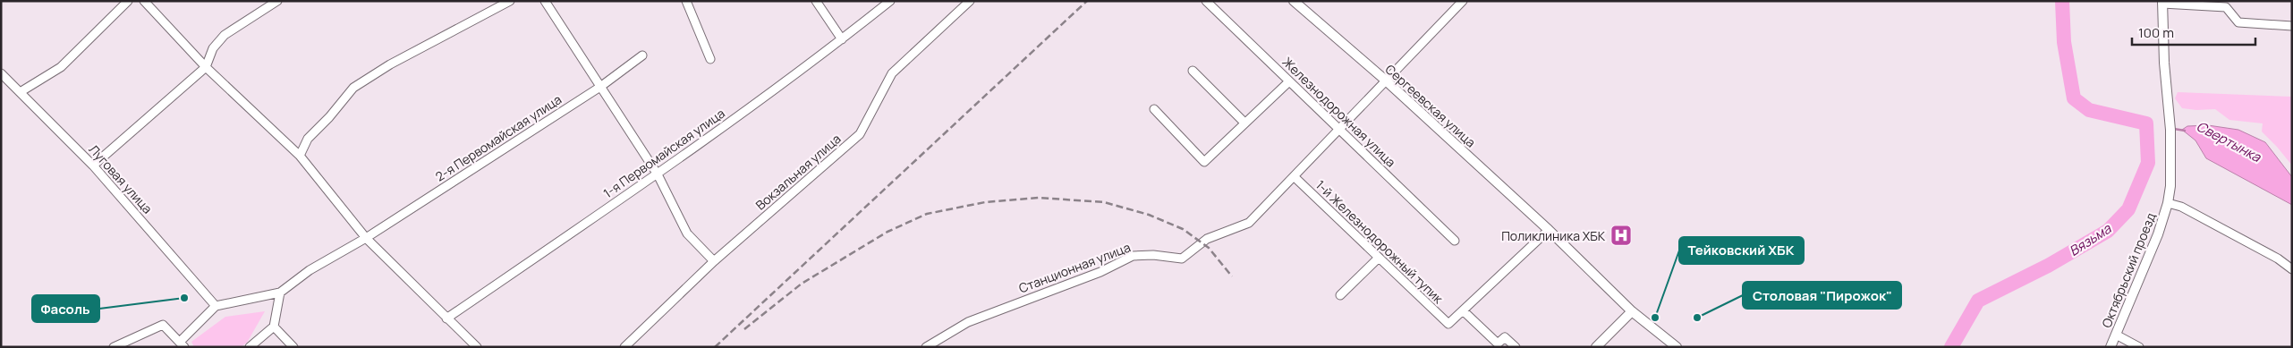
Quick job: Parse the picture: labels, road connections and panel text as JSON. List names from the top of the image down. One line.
{"streets":{"street":["Сергеевская улица","Железнодорожная улица","2-я Первомайская улица","1-я Первомайская улица","Вокзальная улица","Луговая улица","1-й Железнодорожный тупик","Станционная улица","Октябрьский проезд"]},"crossings":[["Сергеевская улица","Станционная улица"],["Железнодорожная улица","Станционная улица"],["1-й Железнодорожный тупик","Станционная улица"]],"water":["Свертынка","Вязьма"],"places":{"hospital":["Поликлиника ХБК"],"other":["Фасоль","Тейковский ХБК","Столовая \"Пирожок\""]},"scale_bar":"100 m"}
